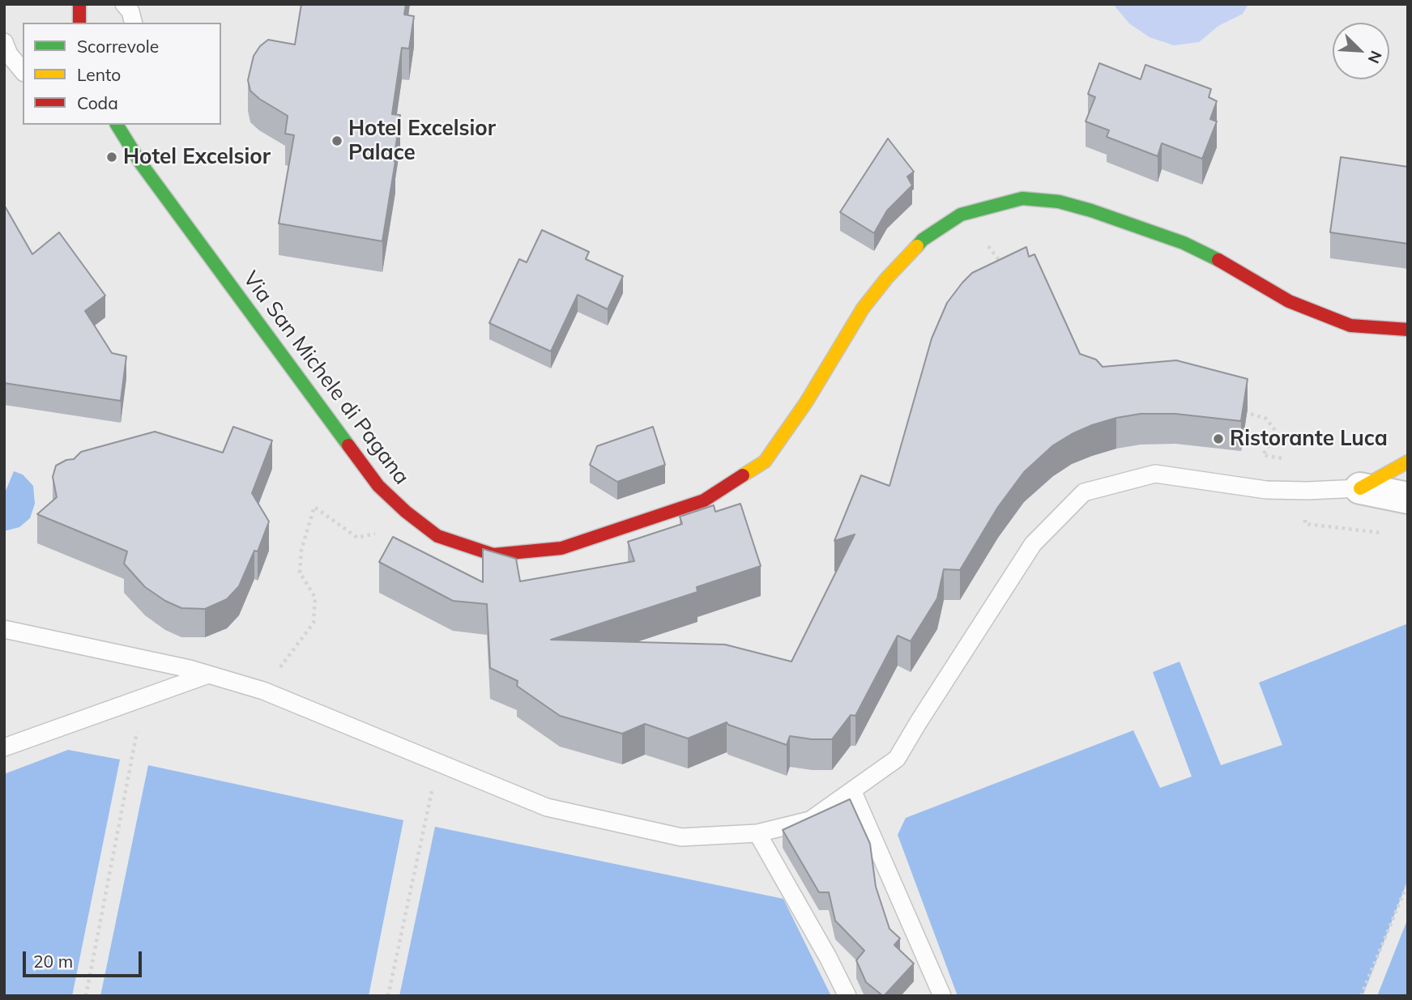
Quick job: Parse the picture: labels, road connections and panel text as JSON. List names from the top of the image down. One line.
{"streets":{"main road":["Via San Michele di Pagana"]},"places":["Hotel Excelsior Palace","Hotel Excelsior","Ristorante Luca"],"legend":["Scorrevole","Lento","Coda"],"scale_bar":"20 m","north":"bottom right"}
